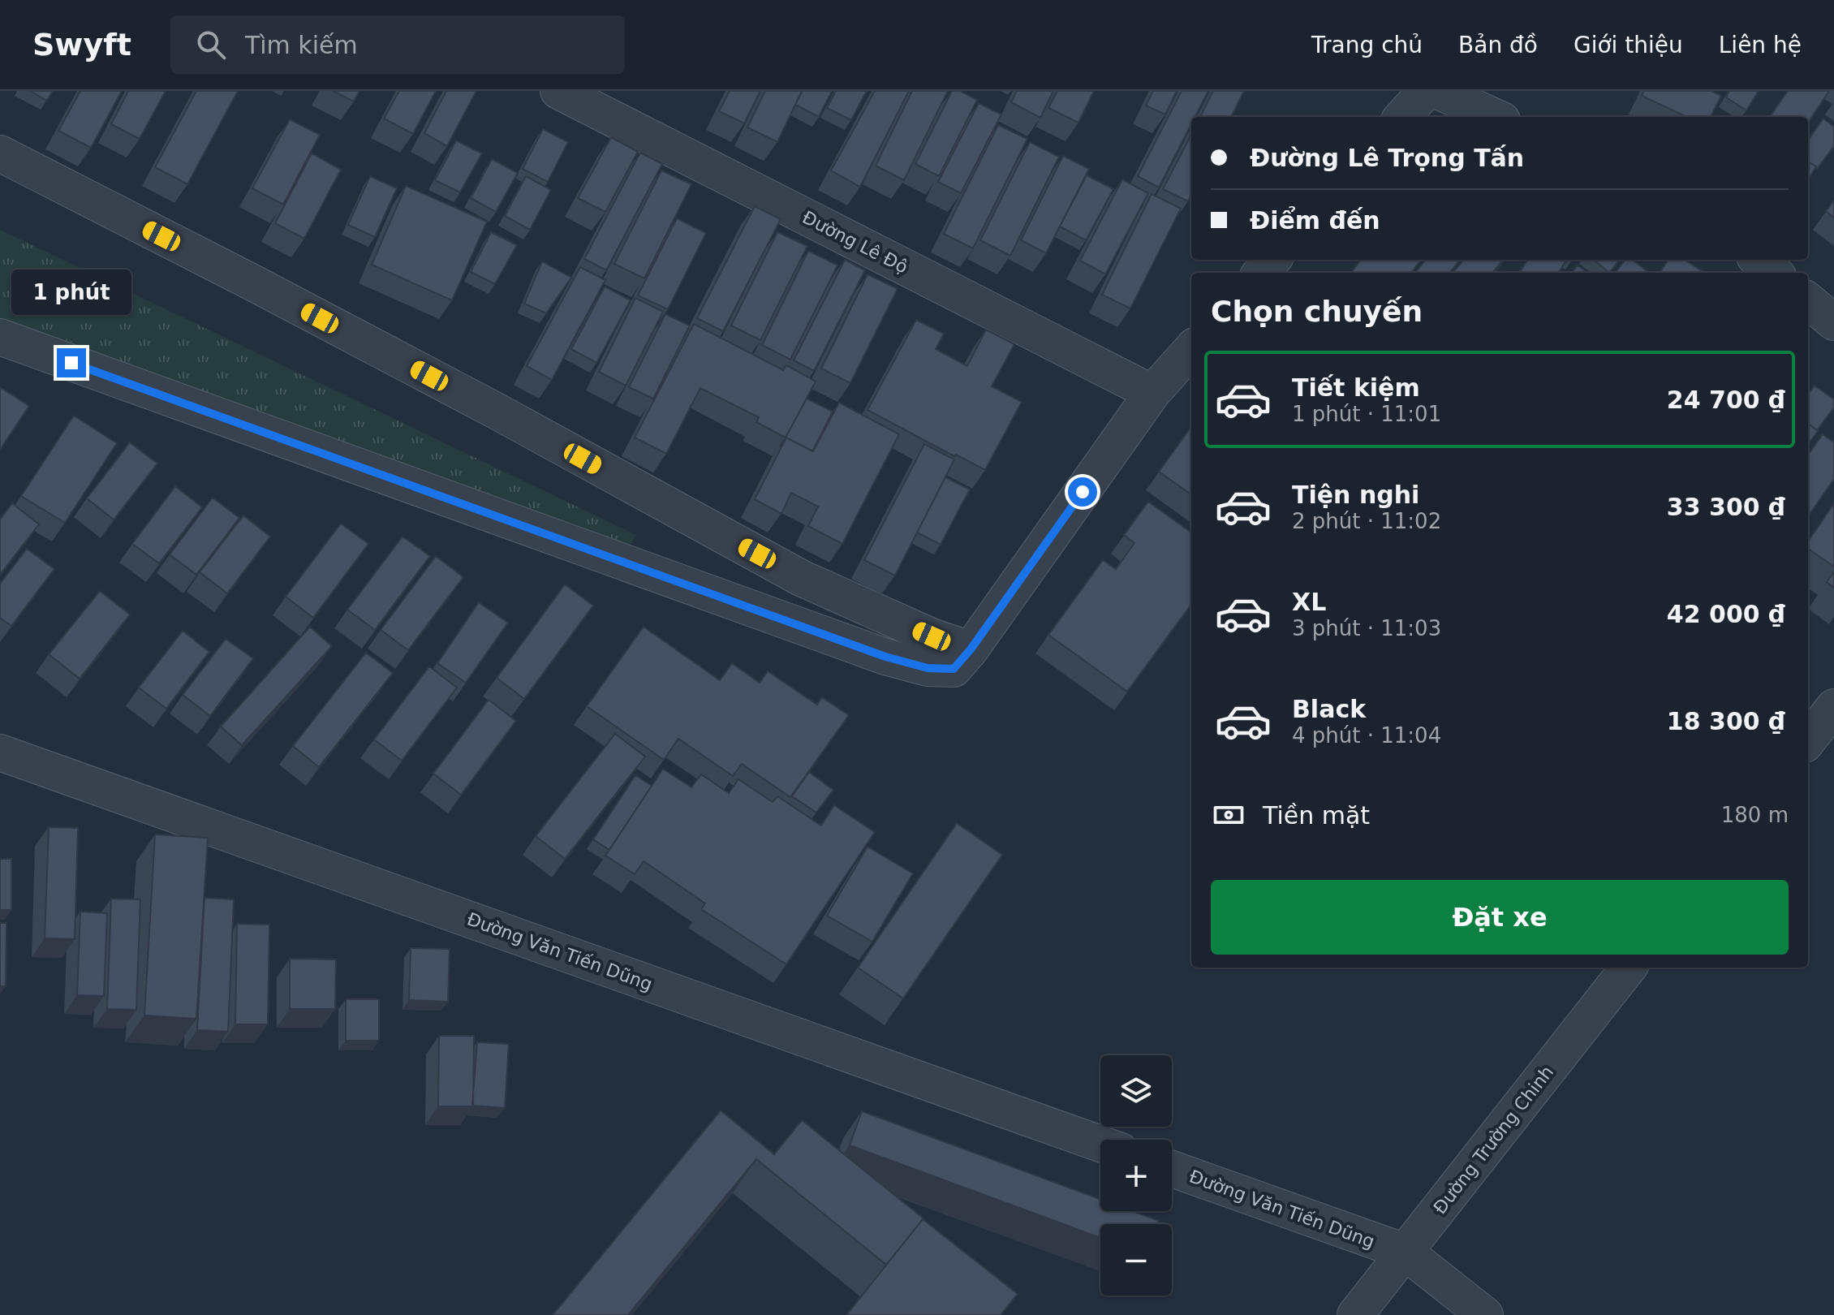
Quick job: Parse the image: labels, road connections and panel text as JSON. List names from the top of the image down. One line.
{"streets":{"street":["Đường Lê Độ","Đường Văn Tiến Dũng","Đường Trường Chinh"]},"crossings":[["Đường Văn Tiến Dũng","Đường Trường Chinh"]],"page":{"header":"Swyft","search":"Tìm kiếm","nav":["Trang chủ","Bản đồ","Giới thiệu","Liên hệ"],"banner":["Đường Lê Trọng Tấn","Điểm đến"],"bubble":"1 phút","heading":"Chọn chuyến","list":[{"name":"Tiết kiệm","note":"1 phút · 11:01","value":"24 700 ₫"},{"name":"Tiện nghi","note":"2 phút · 11:02","value":"33 300 ₫"},{"name":"XL","note":"3 phút · 11:03","value":"42 000 ₫"},{"name":"Black","note":"4 phút · 11:04","value":"18 300 ₫"}],"pay":["Tiền mặt","180 m"],"buttons":"Đặt xe","map_buttons":["+","−"]}}
